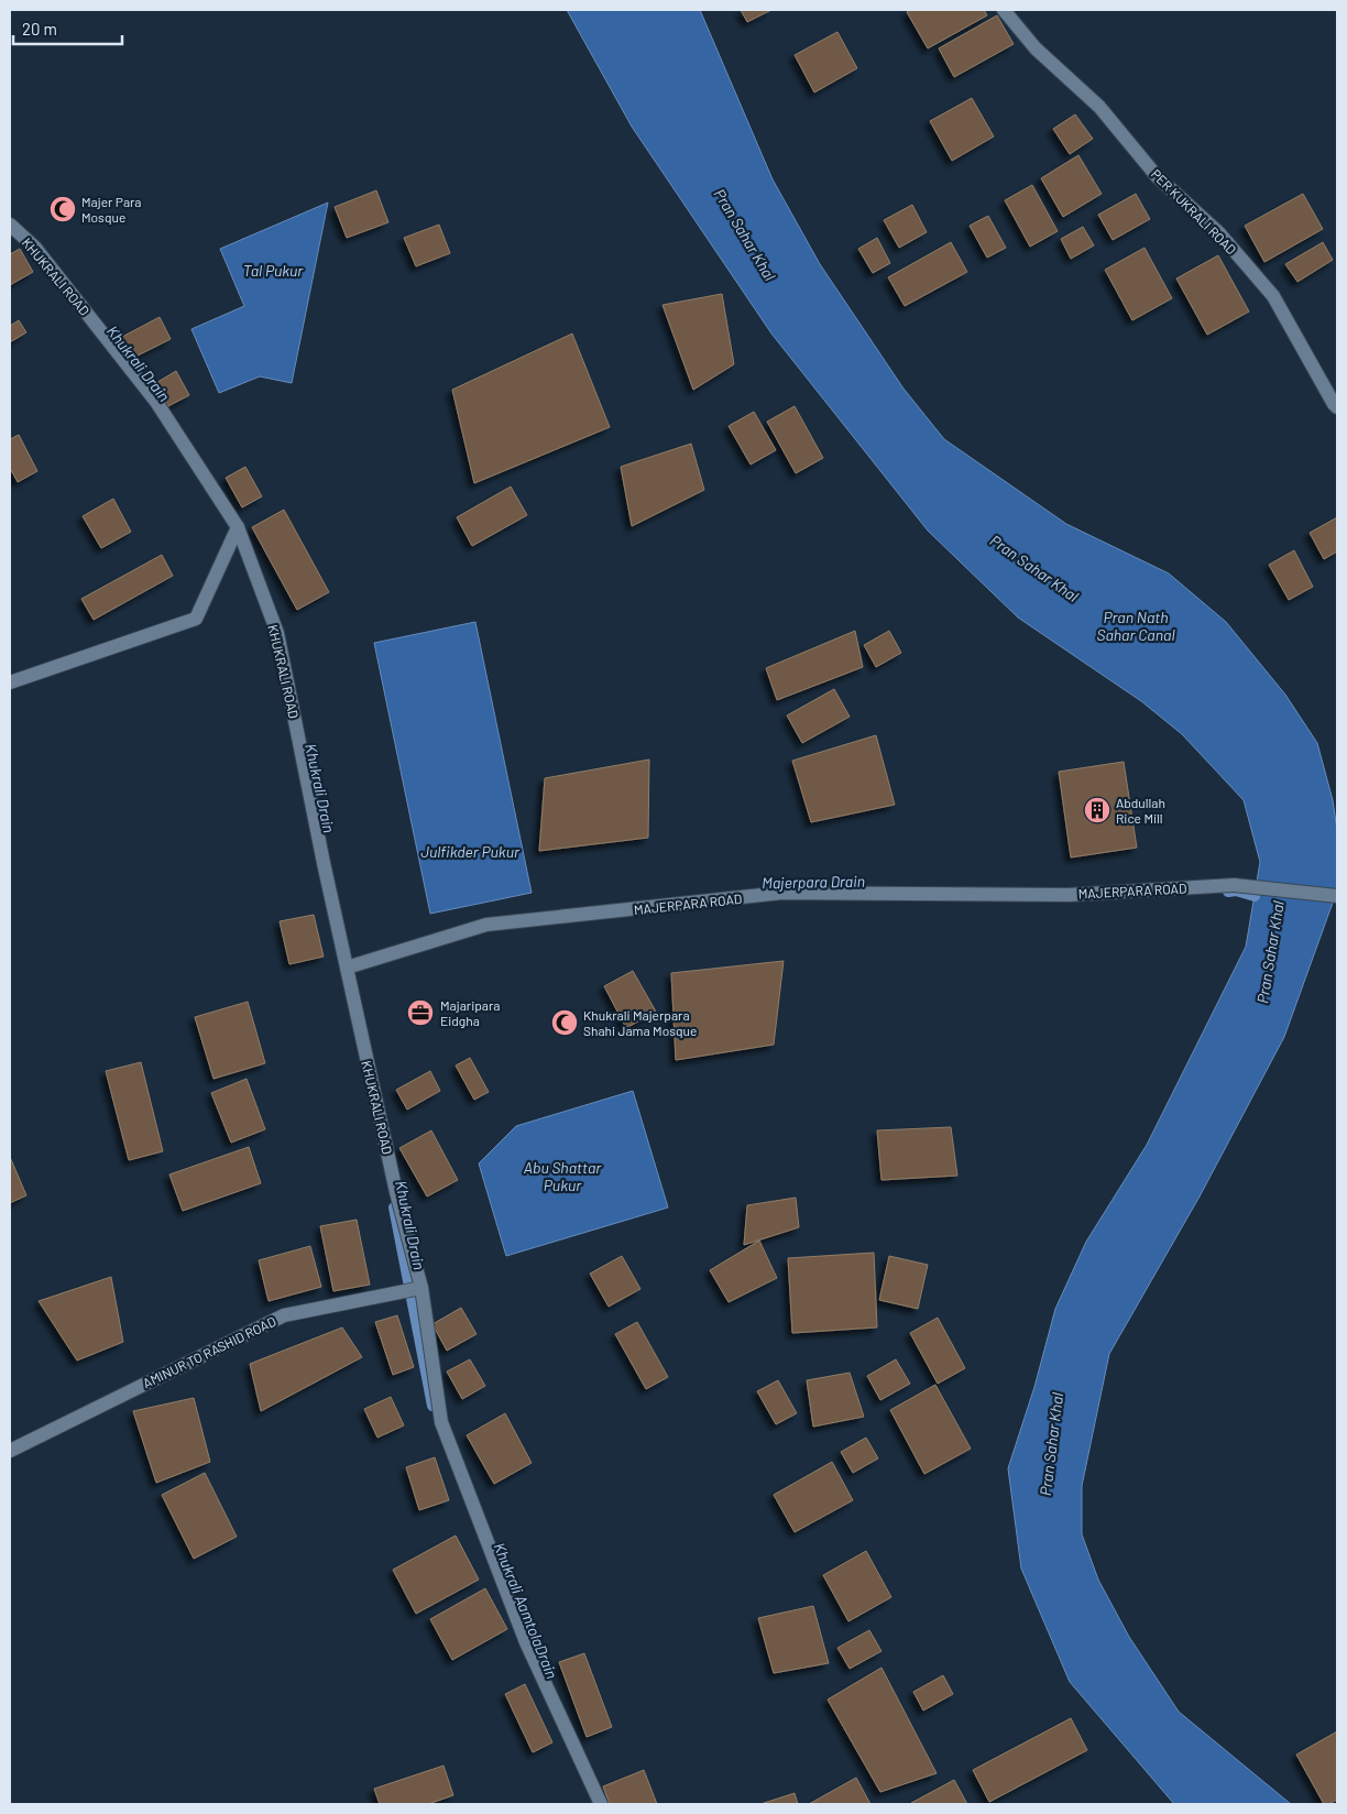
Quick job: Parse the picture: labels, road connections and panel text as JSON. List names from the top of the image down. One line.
{"streets":{"street":["PER KUKRALI ROAD","KHUKRALI ROAD","MAJERPARA ROAD","AMINUR TO RASHID ROAD"]},"crossings":[["KHUKRALI ROAD","MAJERPARA ROAD"],["KHUKRALI ROAD","AMINUR TO RASHID ROAD"]],"water":["Pran Sahar Khal","Tal Pukur","Khukrali Drain","Pran Nath Sahar Canal","Julfikder Pukur","Majerpara Drain","Abu Shattar Pukur","Khukrali AamtolaDrain"],"places":{"mosque":["Majer Para Mosque","Khukrali Majerpara Shahi Jama Mosque"],"building":["Abdullah Rice Mill"],"office":["Majaripara Eidgha"]},"scale_bar":"20 m"}
